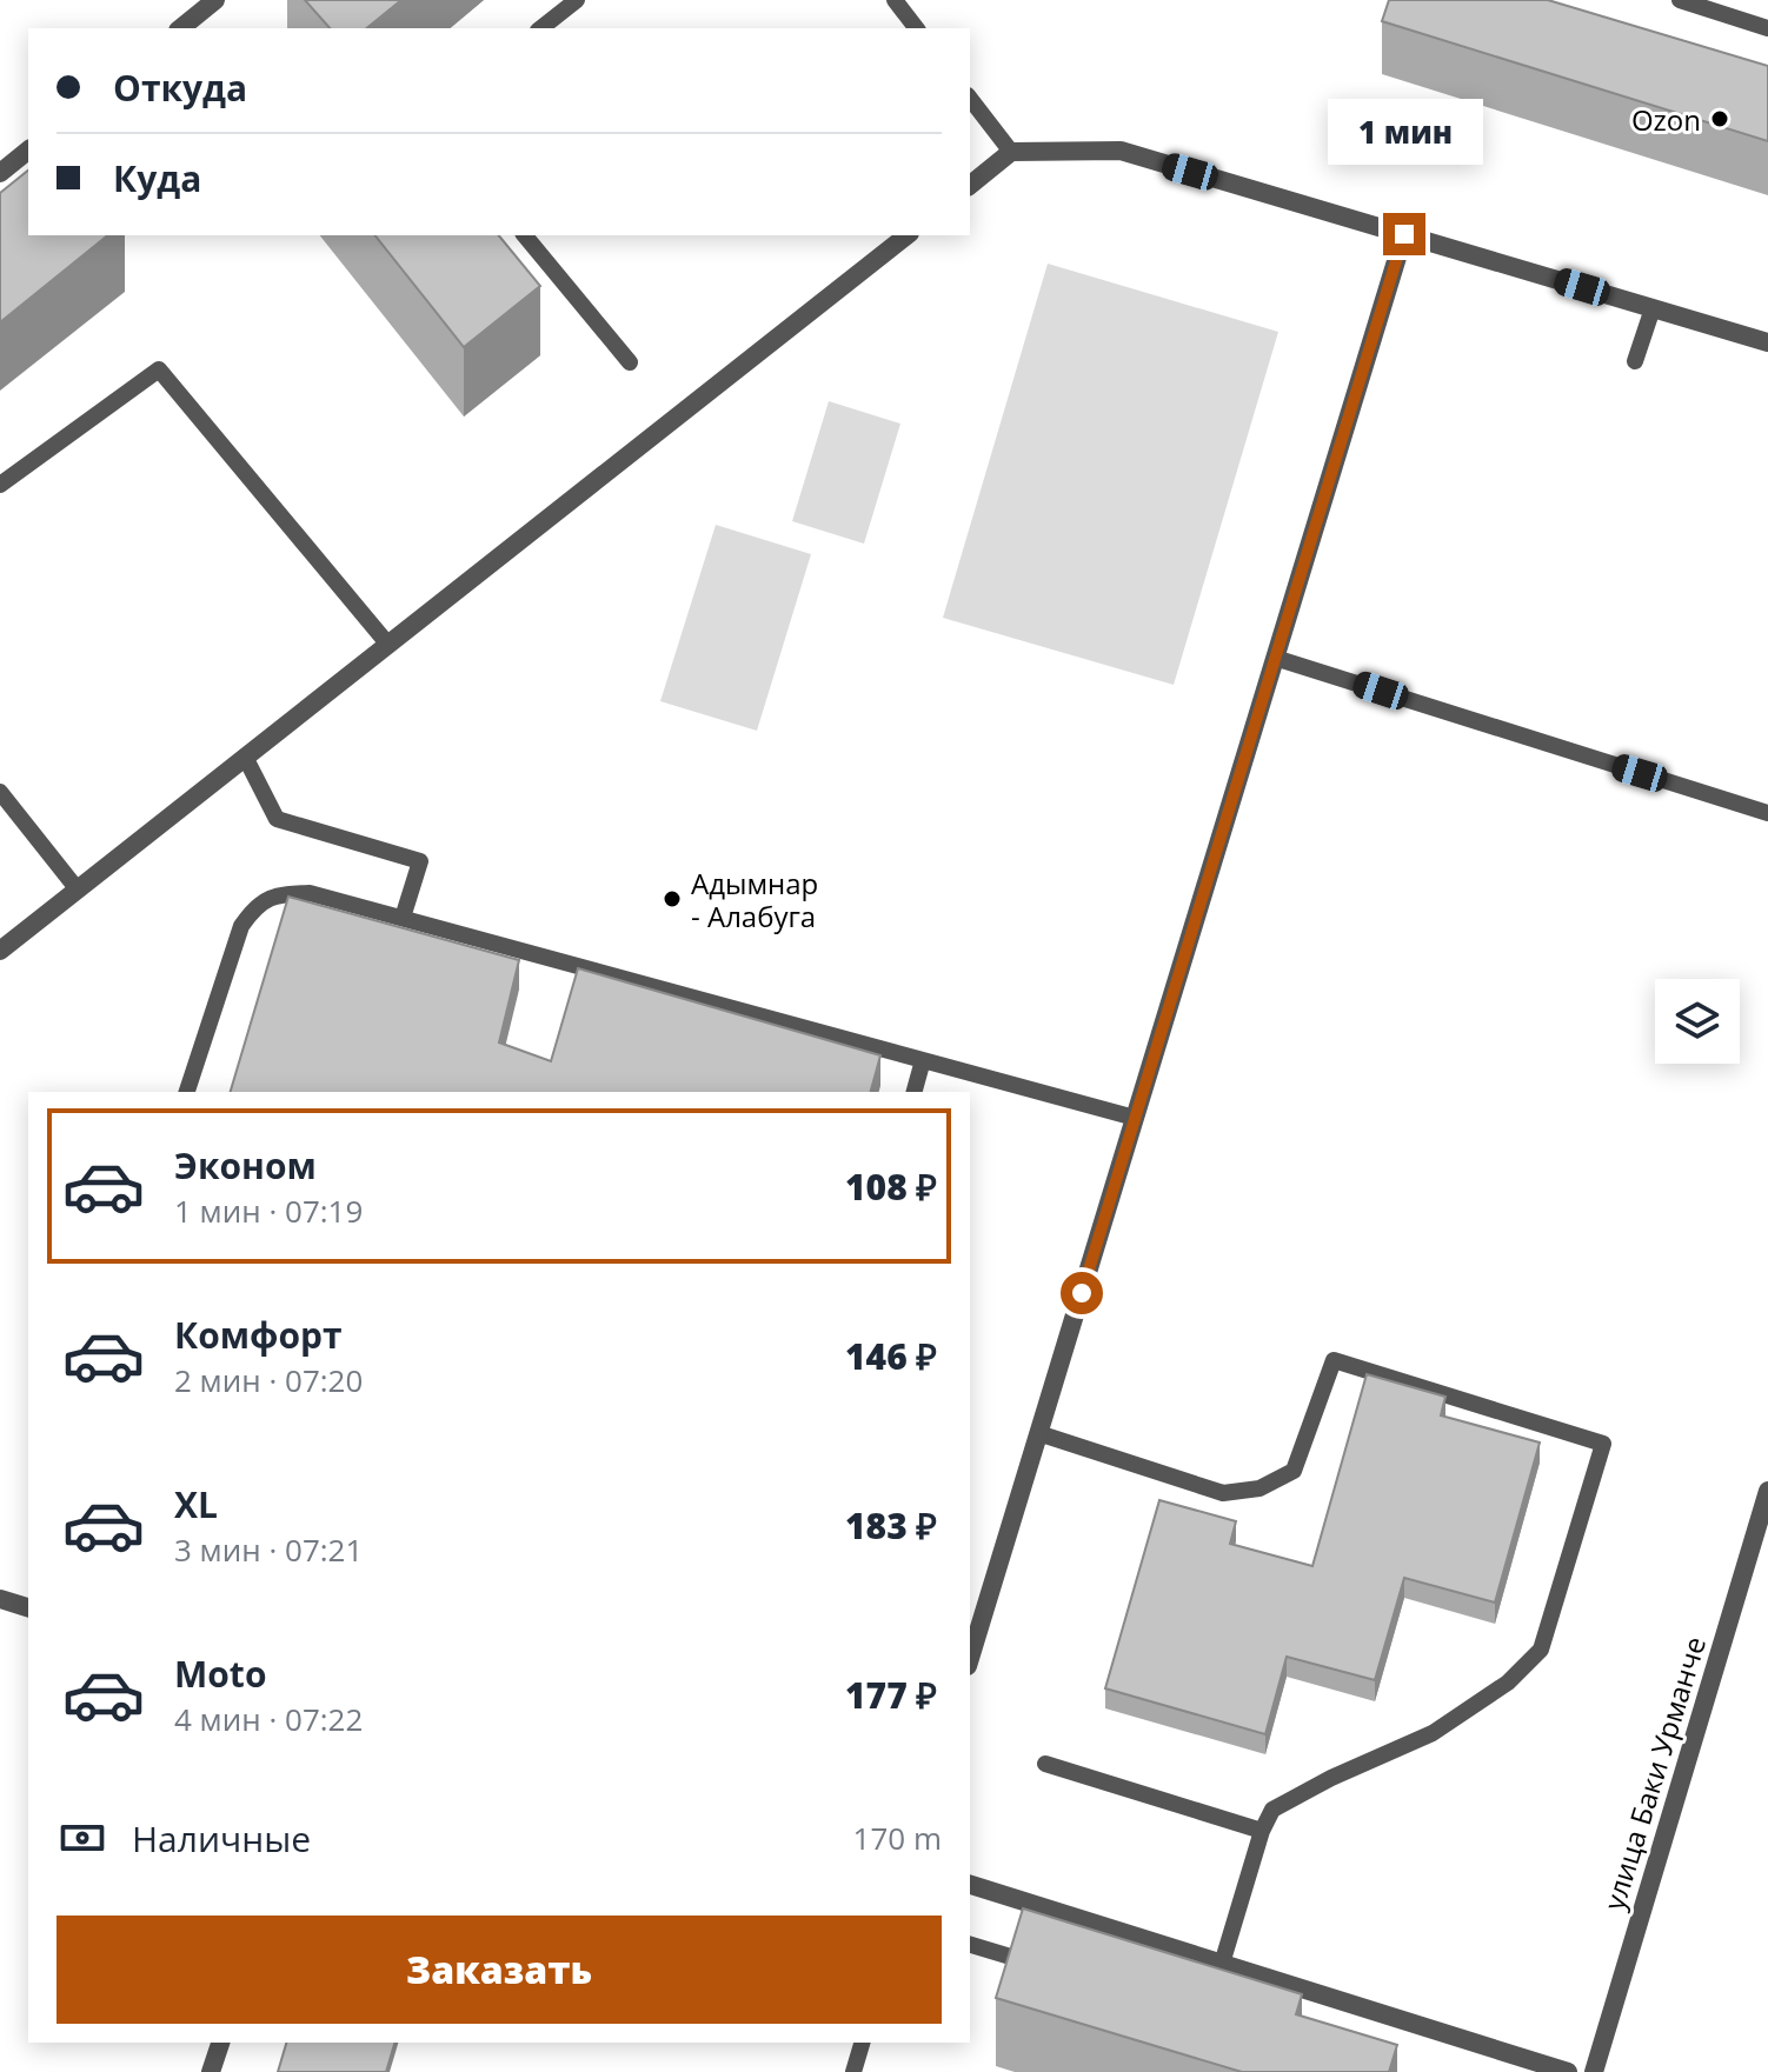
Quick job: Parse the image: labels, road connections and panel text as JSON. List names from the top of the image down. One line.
{"streets":{"street":["улица Баки Урманче"]},"places":["Ozon","Адымнар - Алабуга"],"page":{"banner":["Откуда","Куда"],"bubble":"1 мин","list":[{"name":"Эконом","note":"1 мин · 07:19","value":"108 ₽"},{"name":"Комфорт","note":"2 мин · 07:20","value":"146 ₽"},{"name":"XL","note":"3 мин · 07:21","value":"183 ₽"},{"name":"Moto","note":"4 мин · 07:22","value":"177 ₽"}],"pay":["Наличные","170 m"],"buttons":"Заказать"}}
